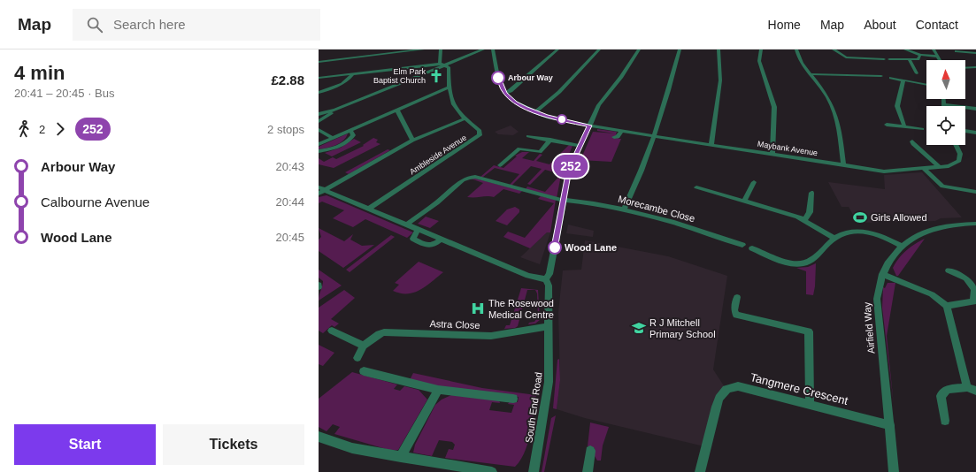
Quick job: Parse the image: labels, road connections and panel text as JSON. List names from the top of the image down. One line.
{"streets":{"street":["Maybank Avenue","Ambleside Avenue","Morecambe Close","Astra Close","Airfield Way","Tangmere Crescent","South End Road"]},"crossings":[["Astra Close","South End Road"],["Airfield Way","Tangmere Crescent"]],"places":{"church":["Elm Park Baptist Church"],"other":["Arbour Way","Wood Lane"],"sports":["Girls Allowed"],"hospital":["The Rosewood Medical Centre"],"school or university":["R J Mitchell Primary School"]},"lines":["bus line 252"],"north":"top","page":{"header":"Map","search":"Search here","nav":["Home","Map","About","Contact"],"heading":["4 min","20:41 – 20:45 · Bus","£2.88"],"on_map":"252","legs":["2","252","2 stops"],"list":[{"name":"Arbour Way","value":"20:43"},{"name":"Calbourne Avenue","value":"20:44"},{"name":"Wood Lane","value":"20:45"}],"buttons":["Start","Tickets"]}}
